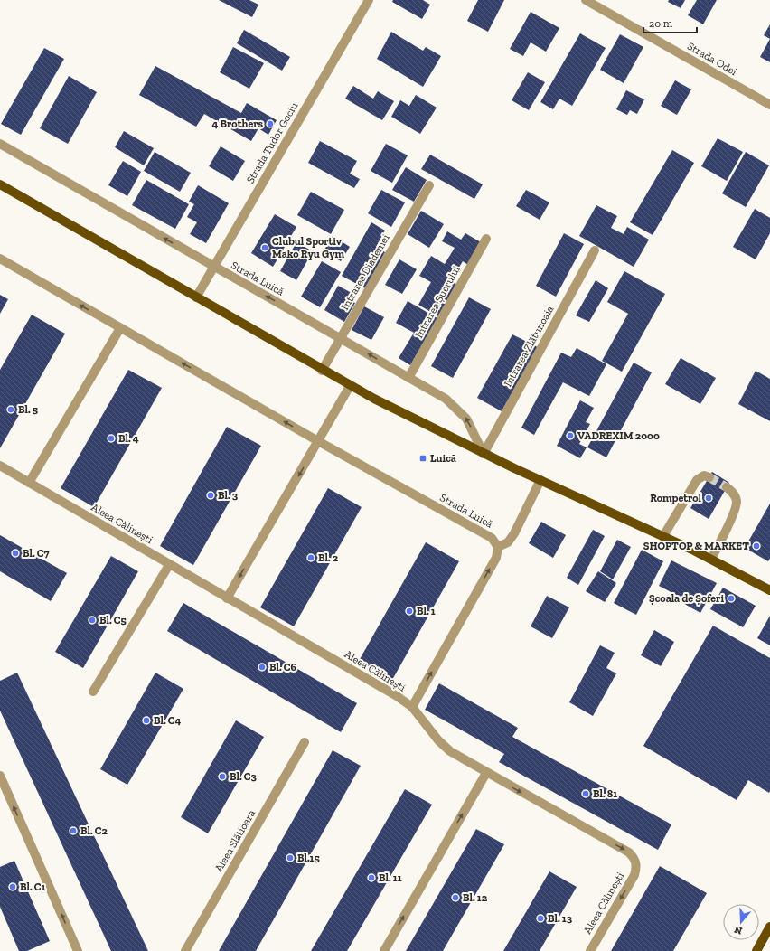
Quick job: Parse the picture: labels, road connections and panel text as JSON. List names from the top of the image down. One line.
{"streets":{"street":["Strada Odei","Strada Tudor Gociu","Intrarea Diademei","Strada Luică","Intrarea Șuerului","Intrarea Zlătunoaia","Aleea Călinești","Aleea Slătioara"]},"crossings":[["Strada Tudor Gociu","Strada Luică"],["Intrarea Diademei","Strada Luică"],["Strada Luică","Intrarea Șuerului"],["Strada Luică","Intrarea Zlătunoaia"]],"one_way":["Strada Luică"],"places":{"other":["4 Brothers","Clubul Sportiv Mako Ryu Gym","Bl. 5","VADREXIM 2000","Bl. 4","Bl. 3","Rompetrol","SHOPTOP & MARKET","Bl. C7","Bl. 2","Școala de Șoferi","Bl. 1","Bl. C5","Bl. C6","Bl. C4","Bl. C3","Bl. 81","Bl. C2","Bl.15","Bl. 11","Bl. C1","Bl. 12","Bl. 13"],"transit":["Luică"]},"scale_bar":"20 m","north":"bottom"}
